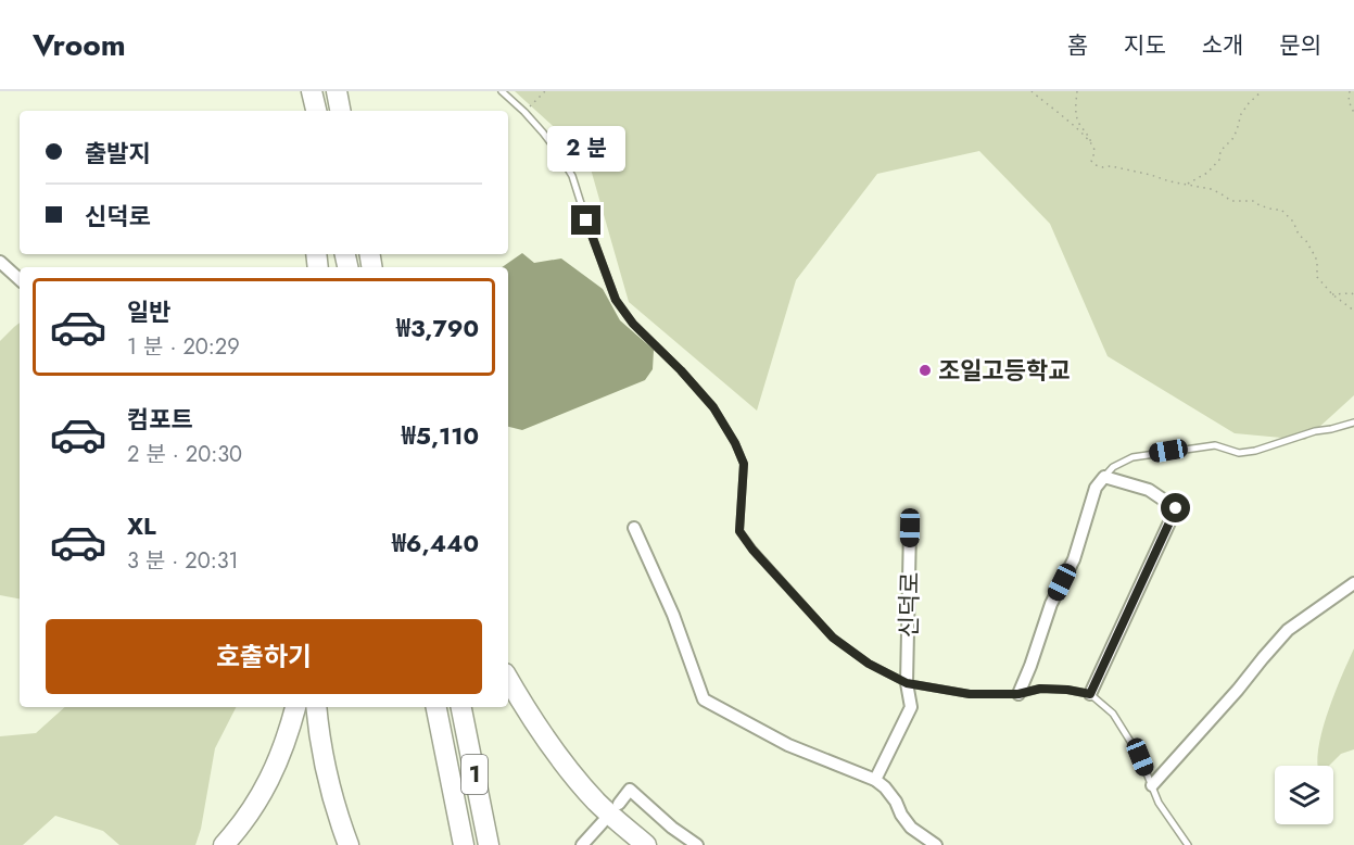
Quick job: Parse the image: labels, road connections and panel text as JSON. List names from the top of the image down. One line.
{"streets":{"highway":["1"],"street":["신덕로"]},"places":["조일고등학교"],"page":{"header":"Vroom","nav":["홈","지도","소개","문의"],"banner":["출발지","신덕로"],"bubble":"2 분","list":[{"name":"일반","note":"1 분 · 20:29","value":"₩3,790"},{"name":"컴포트","note":"2 분 · 20:30","value":"₩5,110"},{"name":"XL","note":"3 분 · 20:31","value":"₩6,440"}],"buttons":"호출하기"}}
